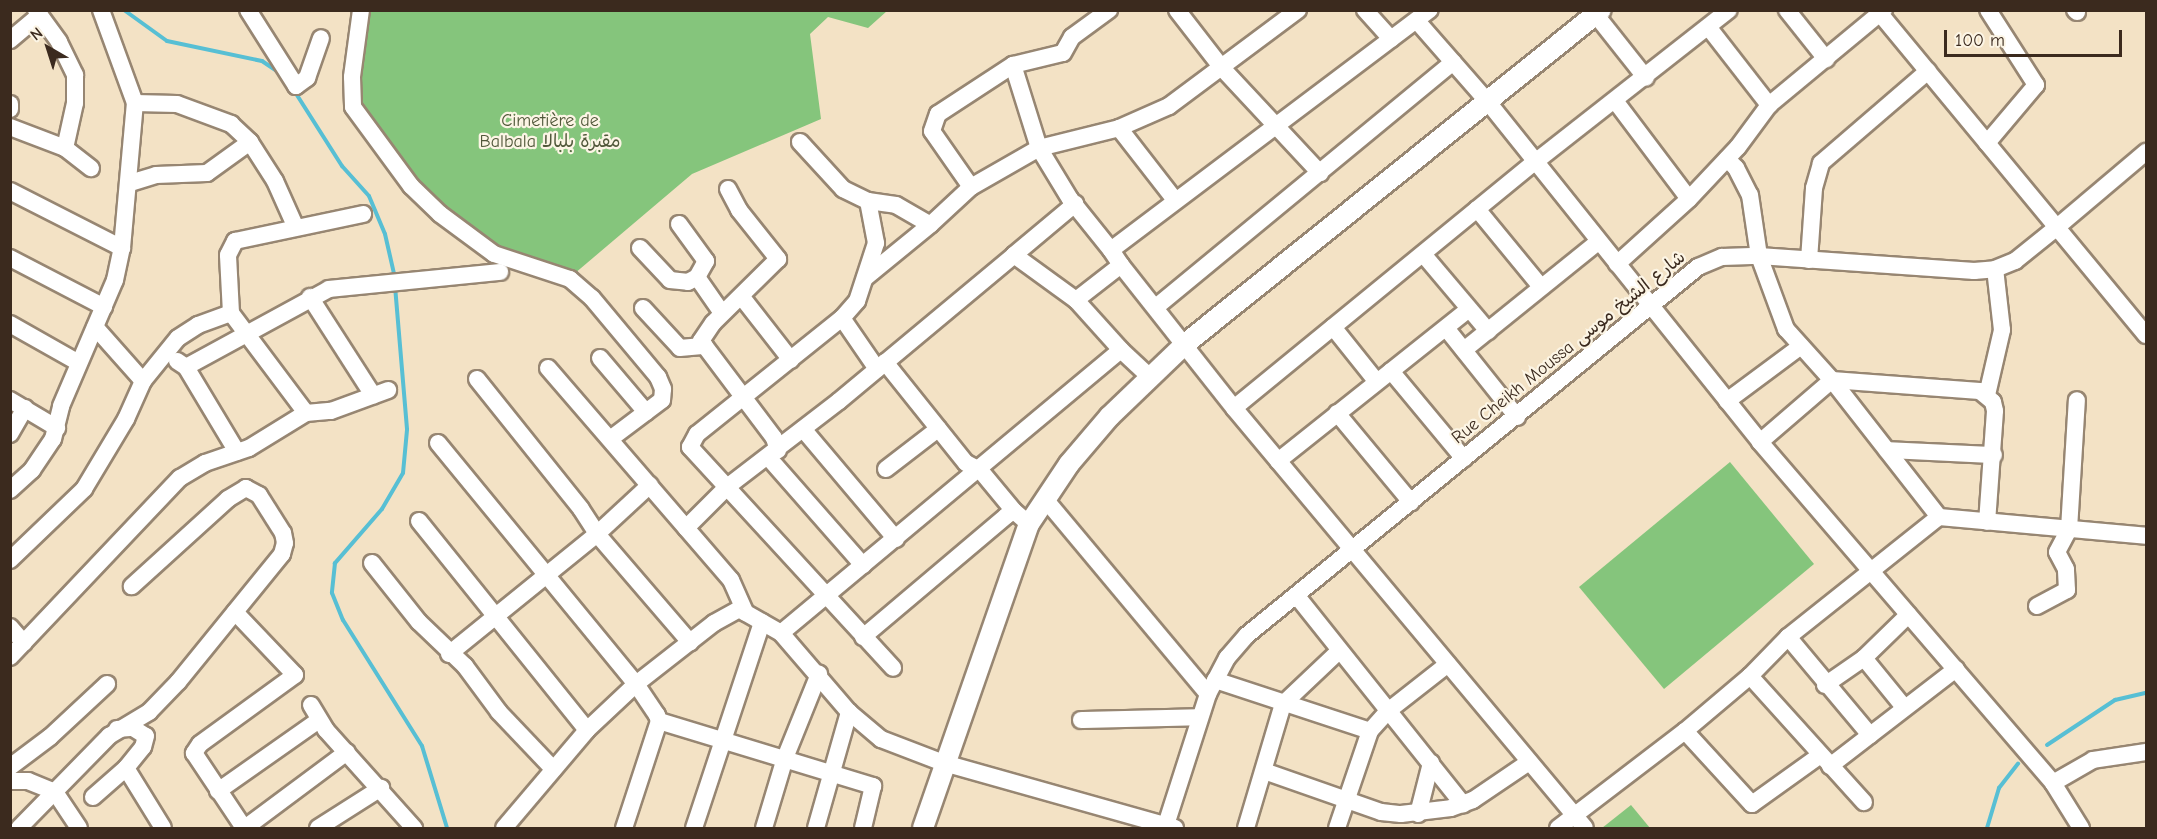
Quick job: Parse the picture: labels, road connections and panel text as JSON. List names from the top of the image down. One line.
{"streets":{"street":["Rue Cheikh Moussa شارع الشيخ موسى"]},"parks":["Cimetière de Balbala مقبرة بلبالا"],"scale_bar":"100 m","north":"top left"}
